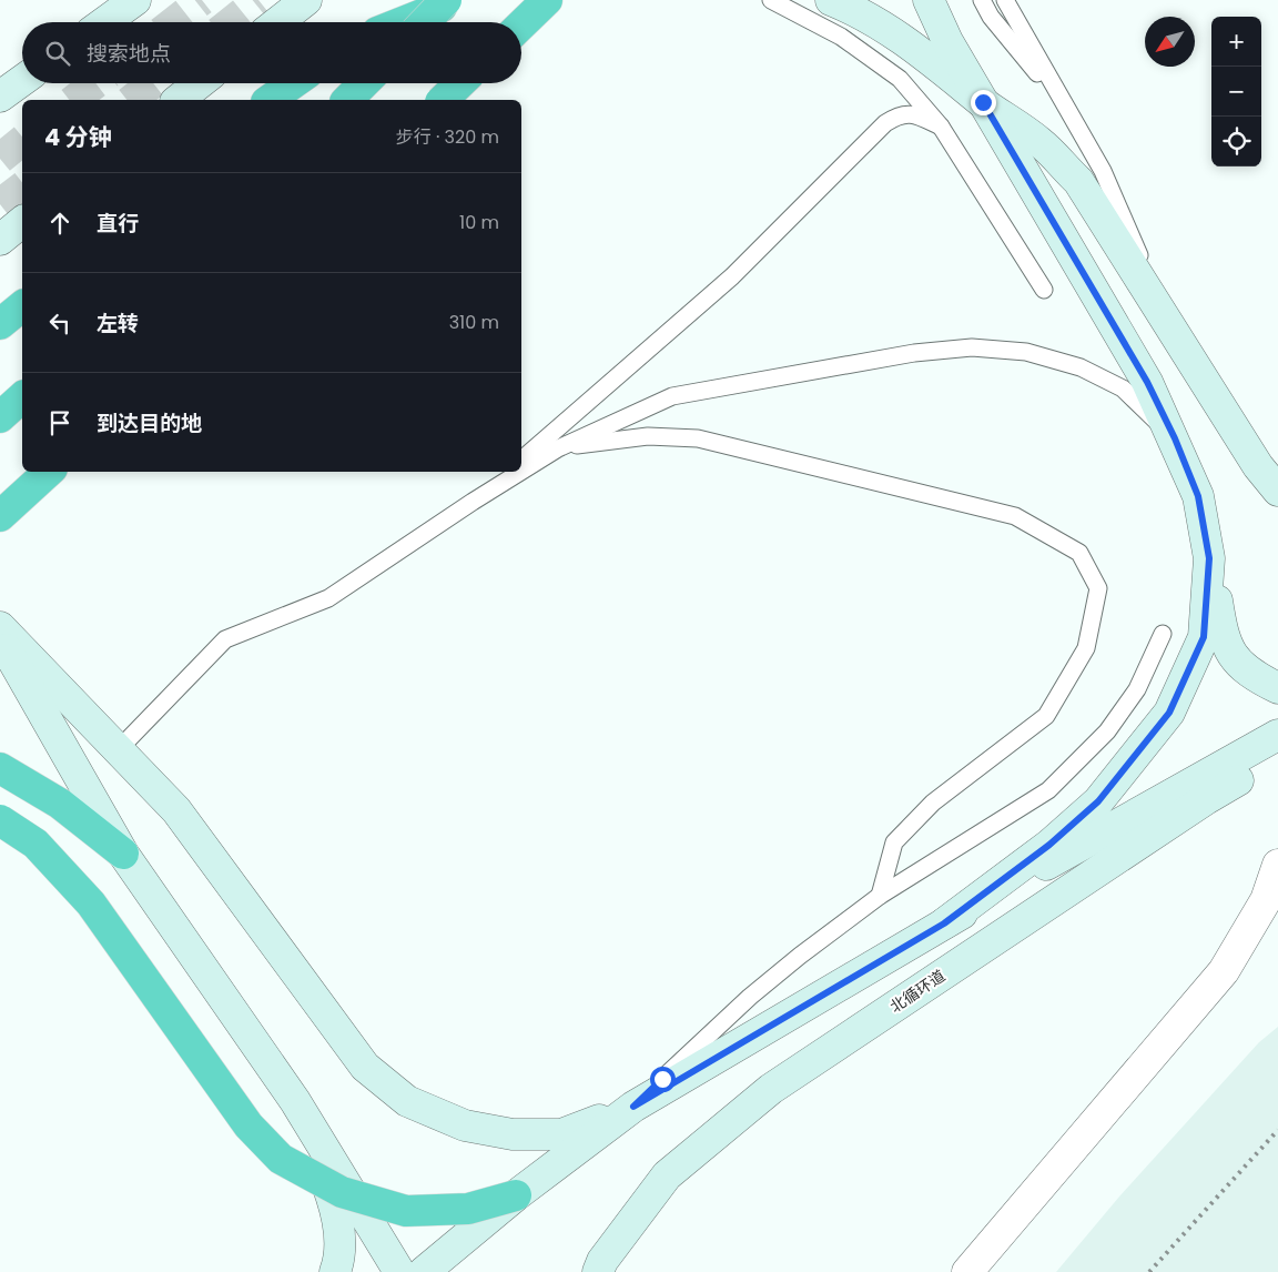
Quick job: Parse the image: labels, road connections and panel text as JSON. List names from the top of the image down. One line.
{"streets":{"main road":["北循环道"]},"north":"bottom left","page":{"map_buttons":["+","−"],"search":"搜索地点","heading":["4 分钟","步行 · 320 m"],"list":[["直行","10 m"],["左转","310 m"],"到达目的地"]}}
